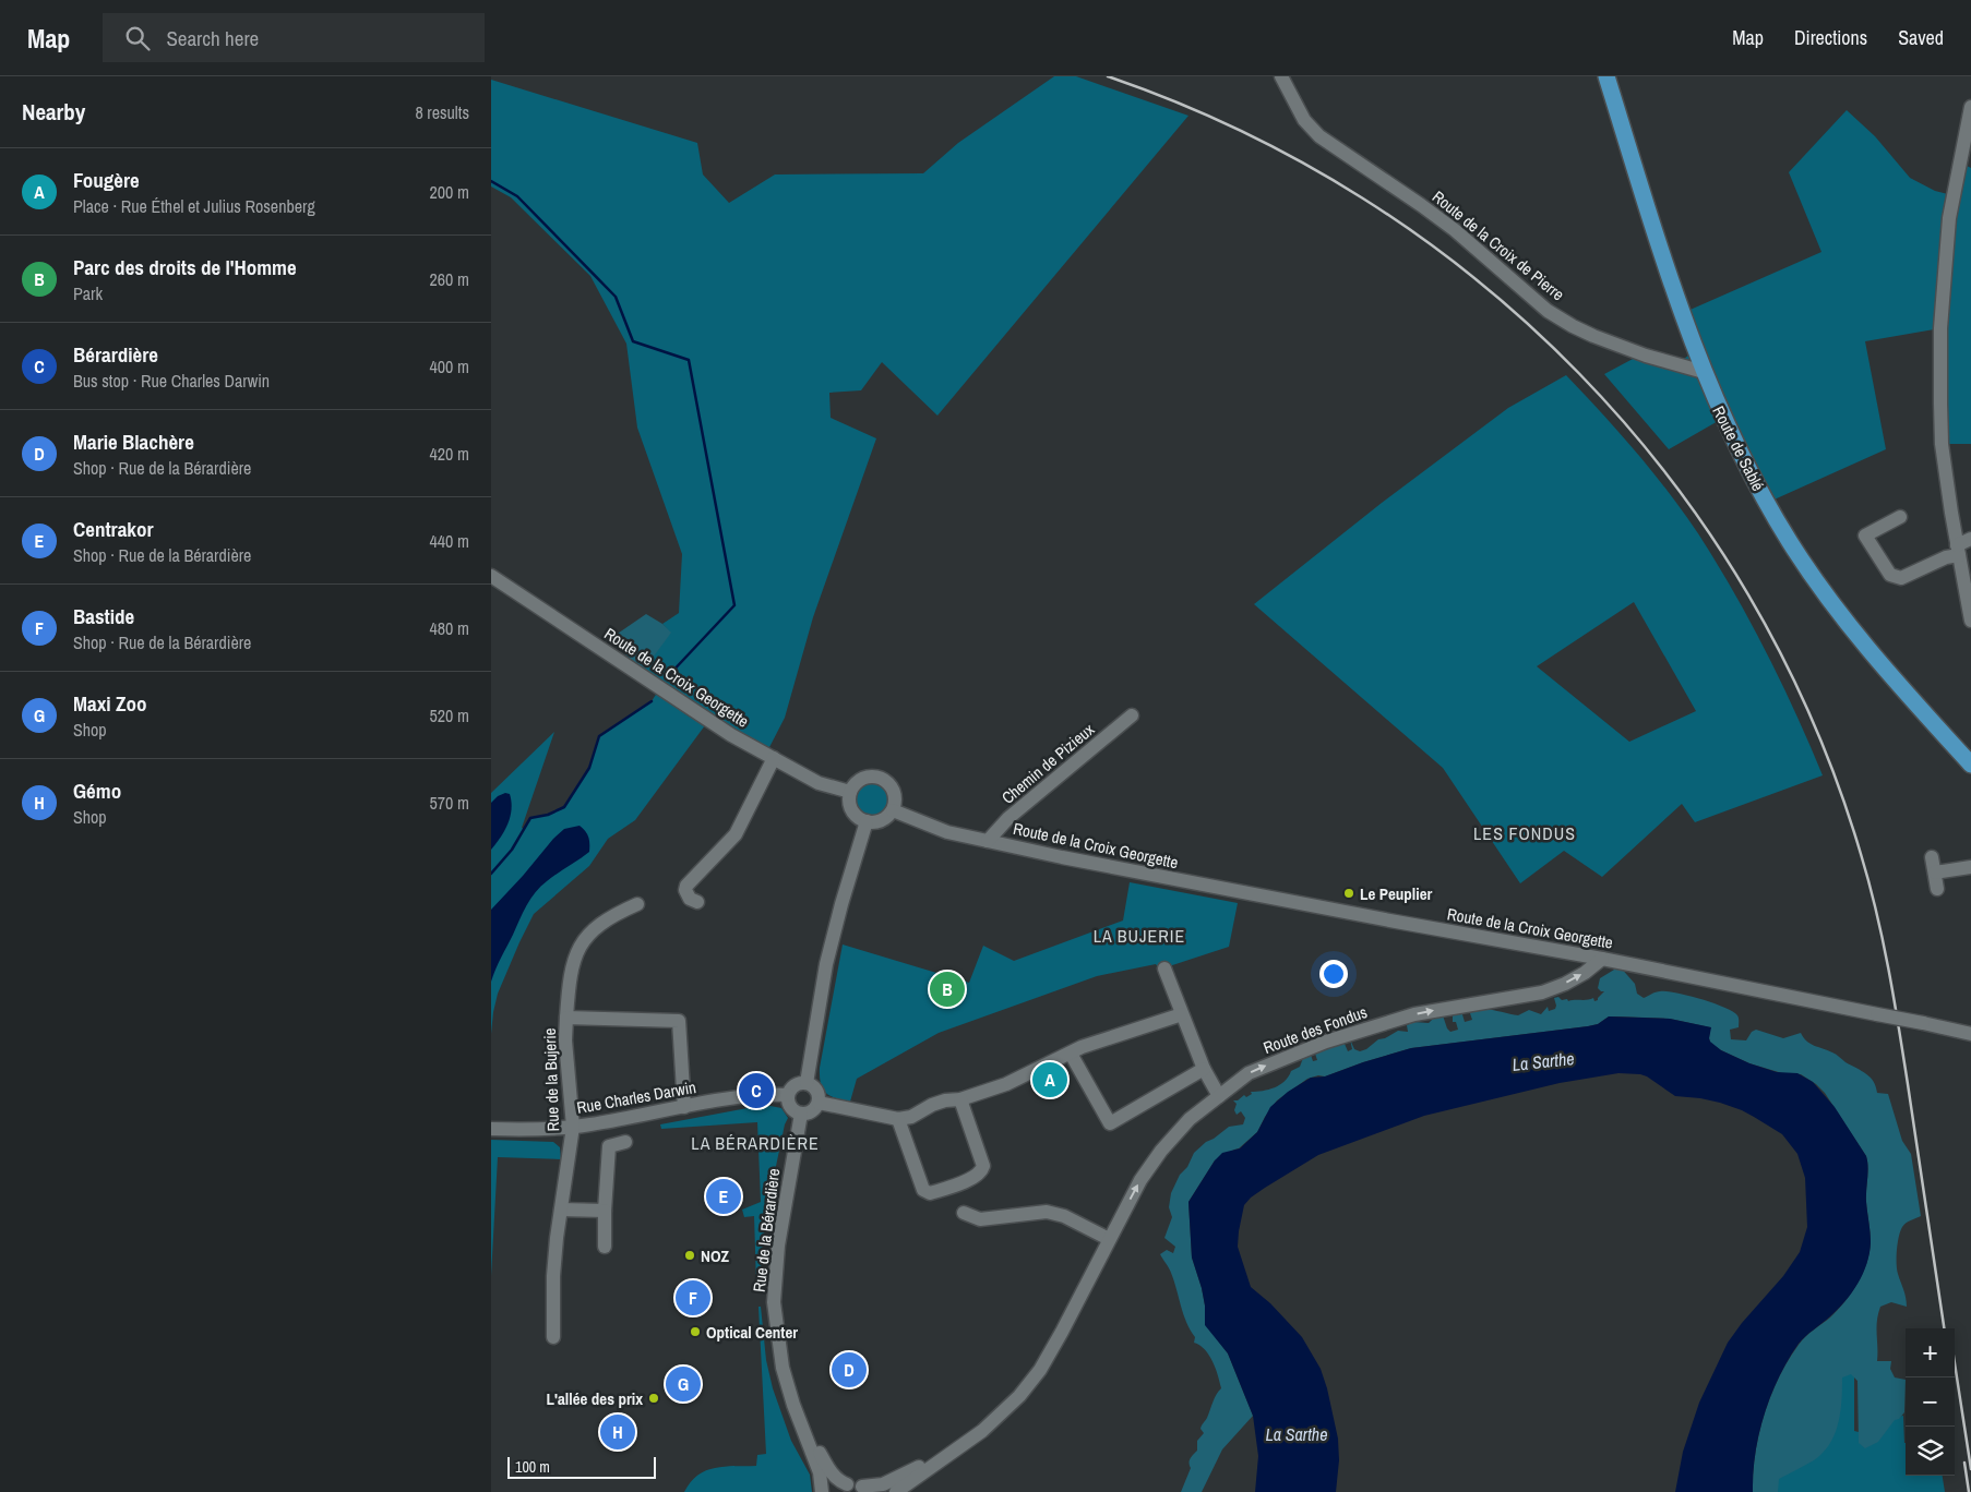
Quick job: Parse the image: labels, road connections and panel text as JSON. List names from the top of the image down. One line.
{"streets":{"main road":["Route de Sablé"],"street":["Route de la Croix de Pierre","Route de la Croix Georgette","Chemin de Pizieux","Route des Fondus","Rue de la Bujerie","Rue Charles Darwin","Rue de la Bérardière"]},"crossings":[["Route de la Croix de Pierre","Route de Sablé"],["Route de la Croix Georgette","Chemin de Pizieux"],["Route de la Croix Georgette","Route des Fondus"],["Route des Fondus","Rue de la Bérardière"],["Rue de la Bujerie","Rue Charles Darwin"],["Rue Charles Darwin","Rue de la Bérardière"]],"one_way":["Route des Fondus"],"districts":["LES FONDUS","LA BUJERIE","LA BÉRARDIÈRE"],"water":["La Sarthe"],"places":["Le Peuplier","NOZ","Optical Center","L'allée des prix"],"scale_bar":"100 m","page":{"header":"Map","search":"Search here","nav":["Map","Directions","Saved"],"heading":["Nearby","8 results"],"list":[{"mark":"A","name":"Fougère","note":"Place · Rue Éthel et Julius Rosenberg","value":"200 m"},{"mark":"B","name":"Parc des droits de l'Homme","note":"Park","value":"260 m"},{"mark":"C","name":"Bérardière","note":"Bus stop · Rue Charles Darwin","value":"400 m"},{"mark":"D","name":"Marie Blachère","note":"Shop · Rue de la Bérardière","value":"420 m"},{"mark":"E","name":"Centrakor","note":"Shop · Rue de la Bérardière","value":"440 m"},{"mark":"F","name":"Bastide","note":"Shop · Rue de la Bérardière","value":"480 m"},{"mark":"G","name":"Maxi Zoo","note":"Shop","value":"520 m"},{"mark":"H","name":"Gémo","note":"Shop","value":"570 m"}],"pins":["B","A","C","E","F","D","G","H"],"map_buttons":["+","−"],"scale":"100 m"}}
